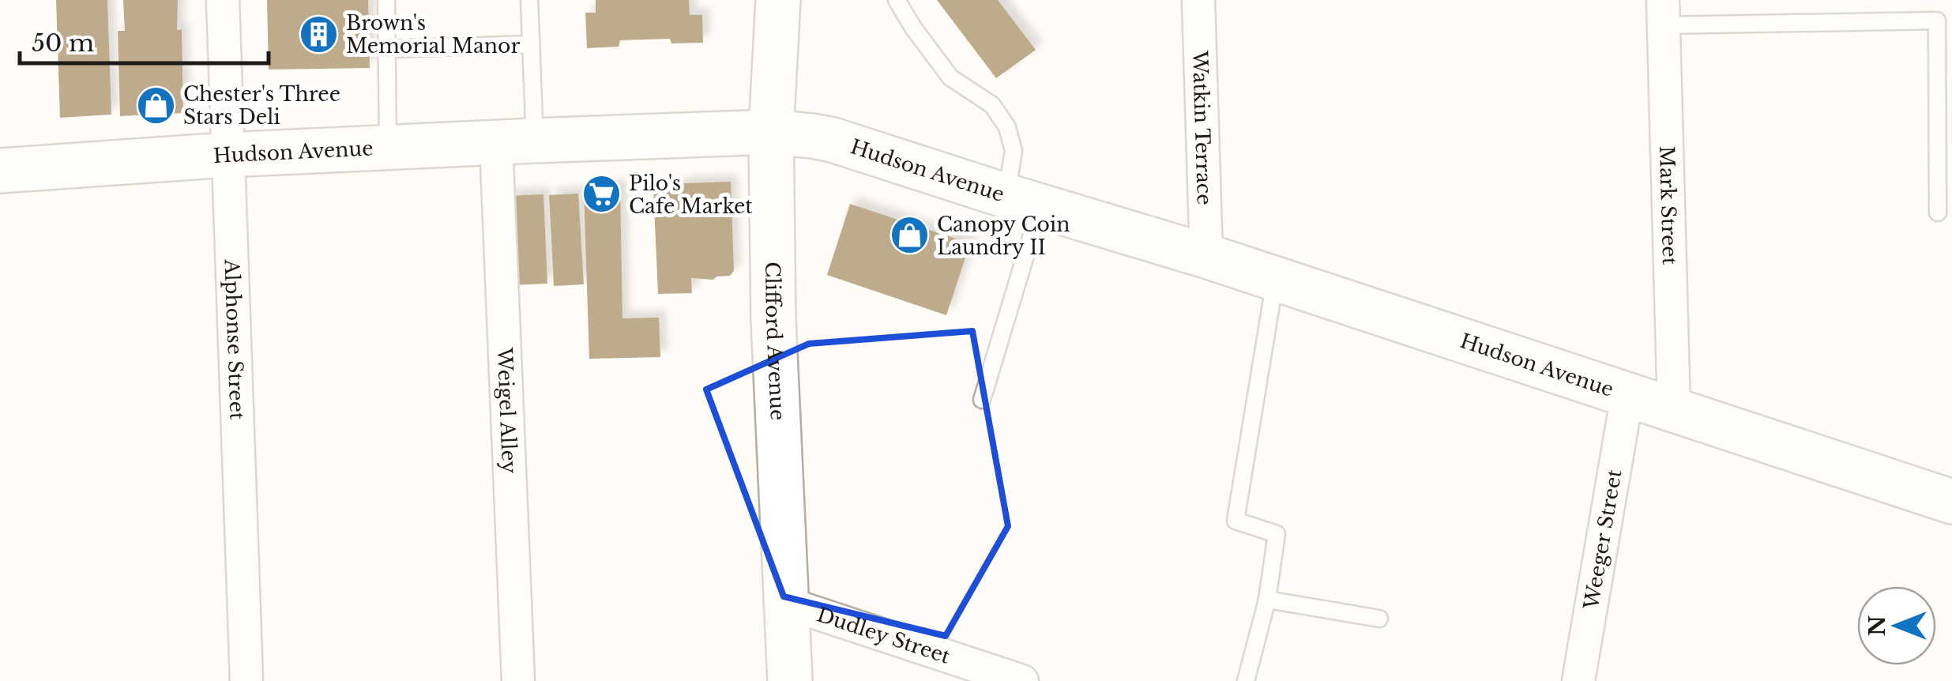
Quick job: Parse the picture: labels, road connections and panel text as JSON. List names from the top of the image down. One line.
{"streets":{"main road":["Hudson Avenue","Clifford Avenue"],"street":["Watkin Terrace","Mark Street","Alphonse Street","Weigel Alley","Weeger Street","Dudley Street"]},"crossings":[["Watkin Terrace","Hudson Avenue"],["Hudson Avenue","Mark Street"],["Hudson Avenue","Alphonse Street"],["Hudson Avenue","Clifford Avenue"],["Hudson Avenue","Weigel Alley"],["Hudson Avenue","Weeger Street"],["Clifford Avenue","Dudley Street"]],"places":{"building":["Brown's Memorial Manor"],"shop":["Chester's Three Stars Deli","Canopy Coin Laundry II"],"supermarket":["Pilo's Cafe Market"]},"scale_bar":"50 m","north":"left"}
